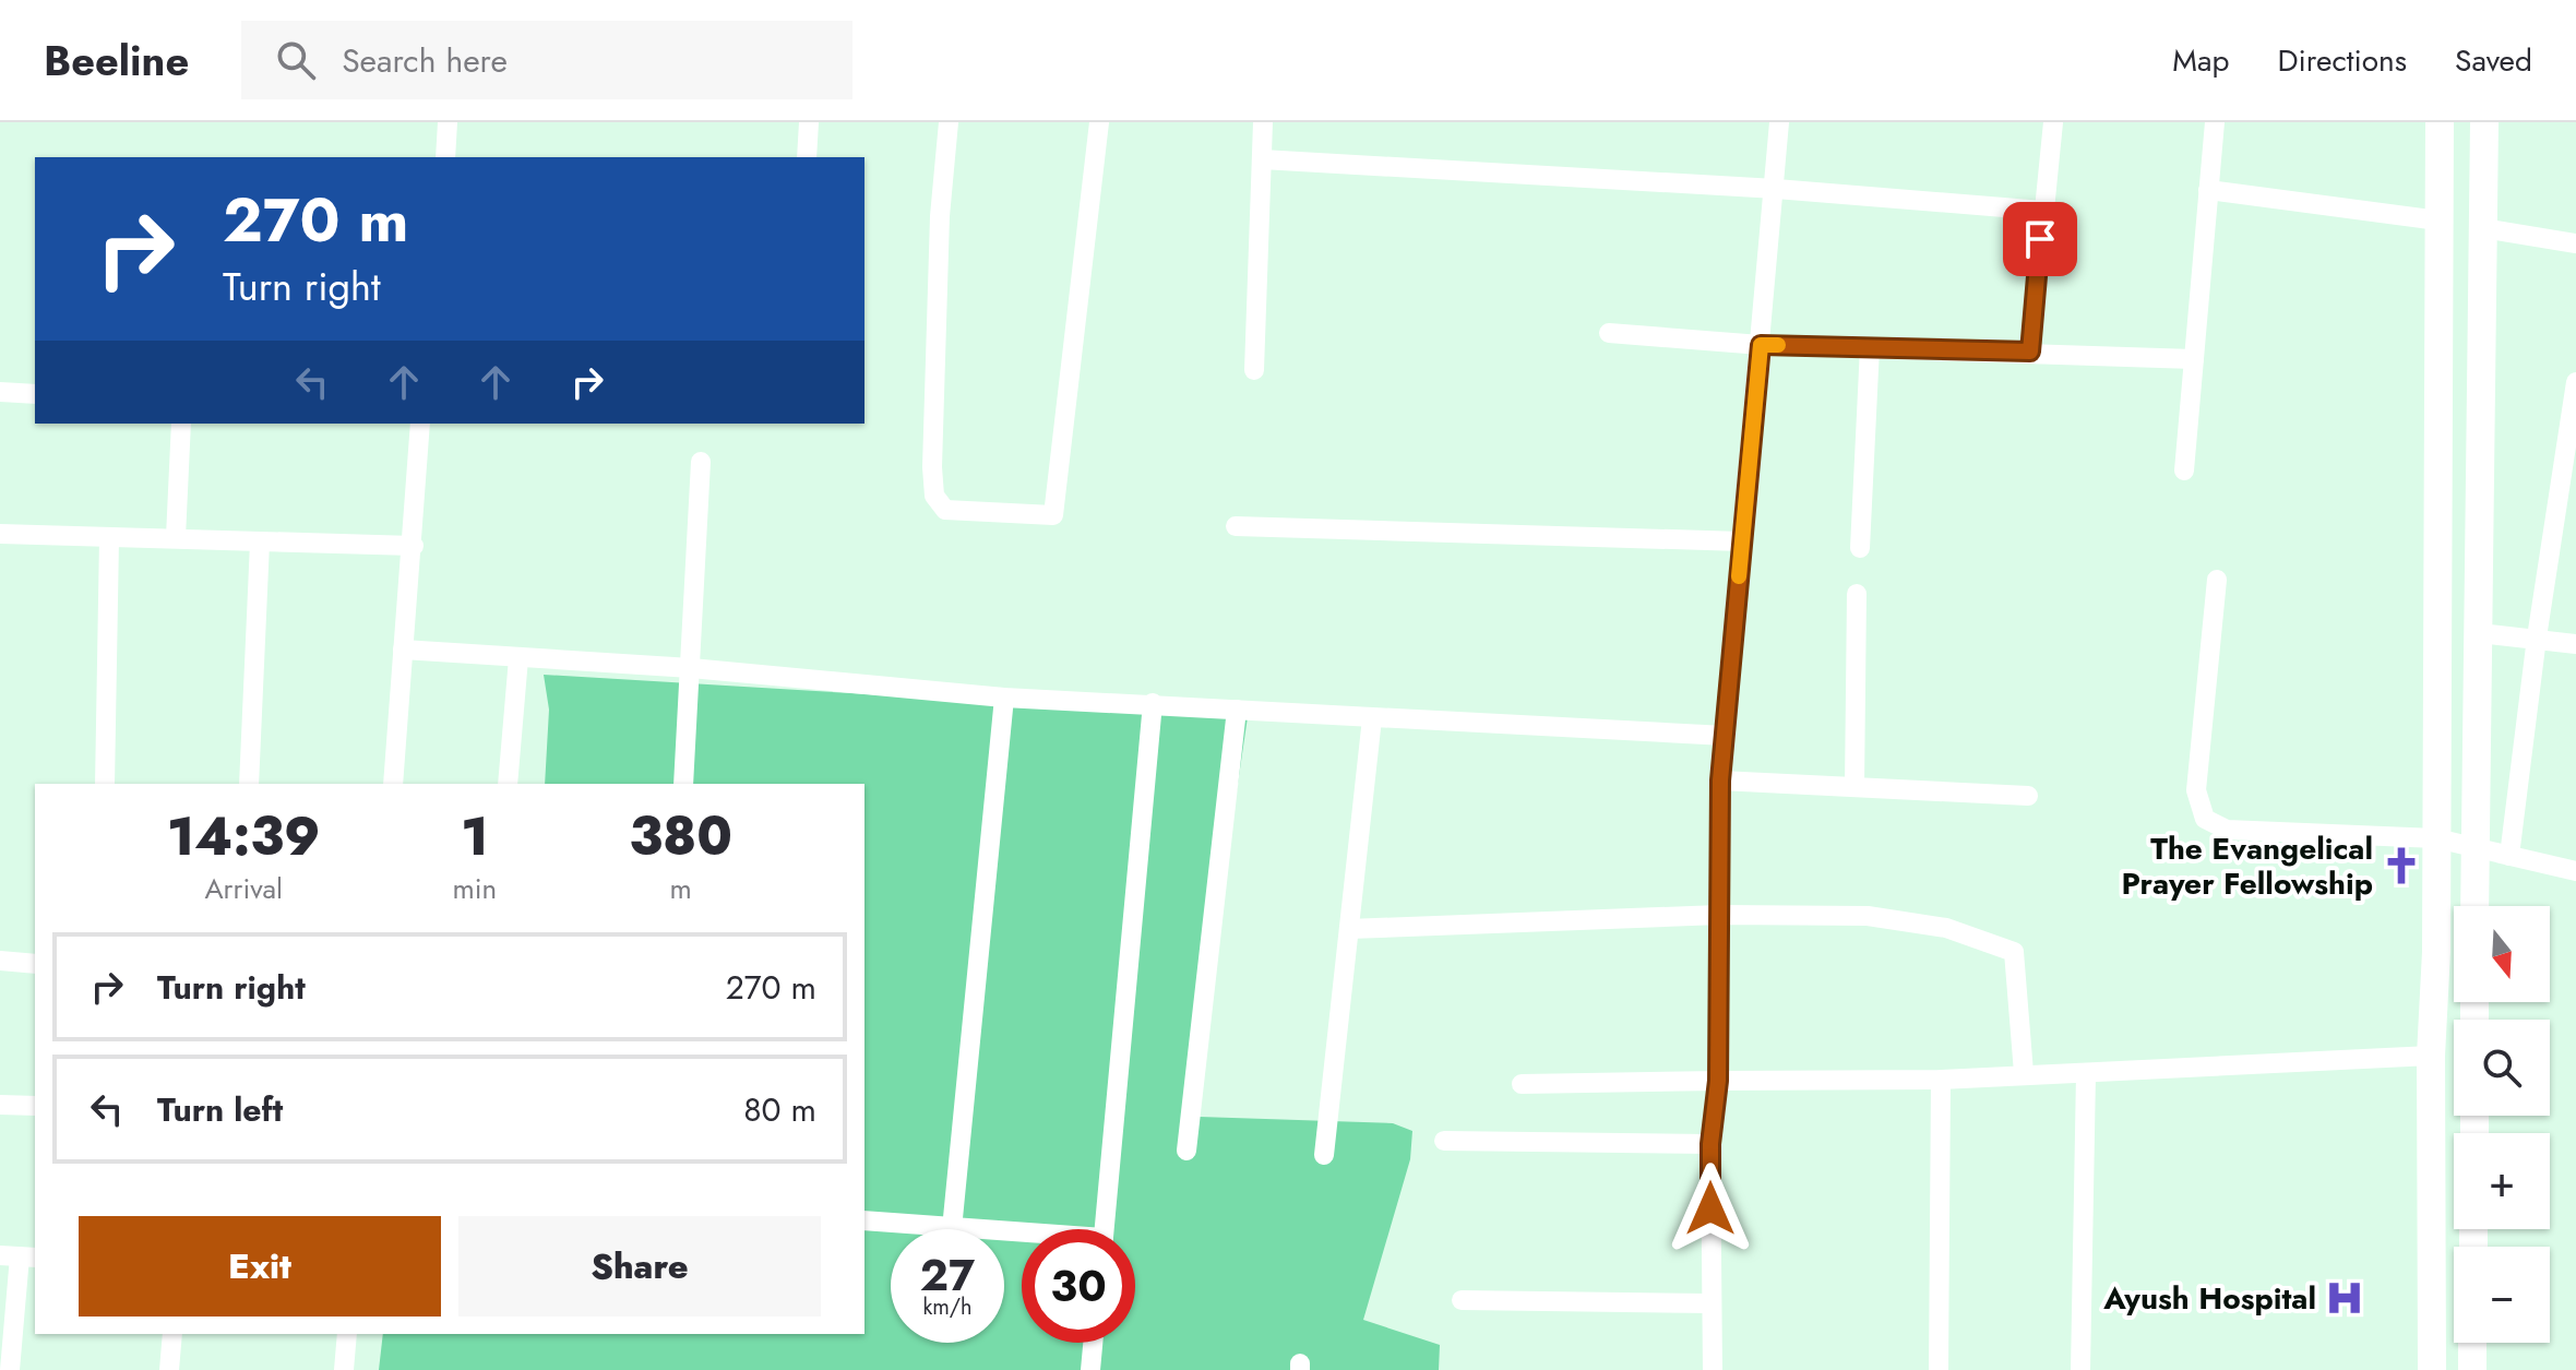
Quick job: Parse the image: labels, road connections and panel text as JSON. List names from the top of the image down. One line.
{"places":{"church":["The Evangelical Prayer Fellowship"],"hospital":["Ayush Hospital"]},"north":"bottom","page":{"header":"Beeline","search":"Search here","nav":["Map","Directions","Saved"],"turn":["270 m","Turn right"],"eta":["14:39","Arrival","1","min","380","m"],"map_buttons":["+","−"],"list":[{"name":"Turn right","value":"270 m"},{"name":"Turn left","value":"80 m"}],"buttons":["Exit","Share"],"speed":"27 km/h","limit":"30"}}
